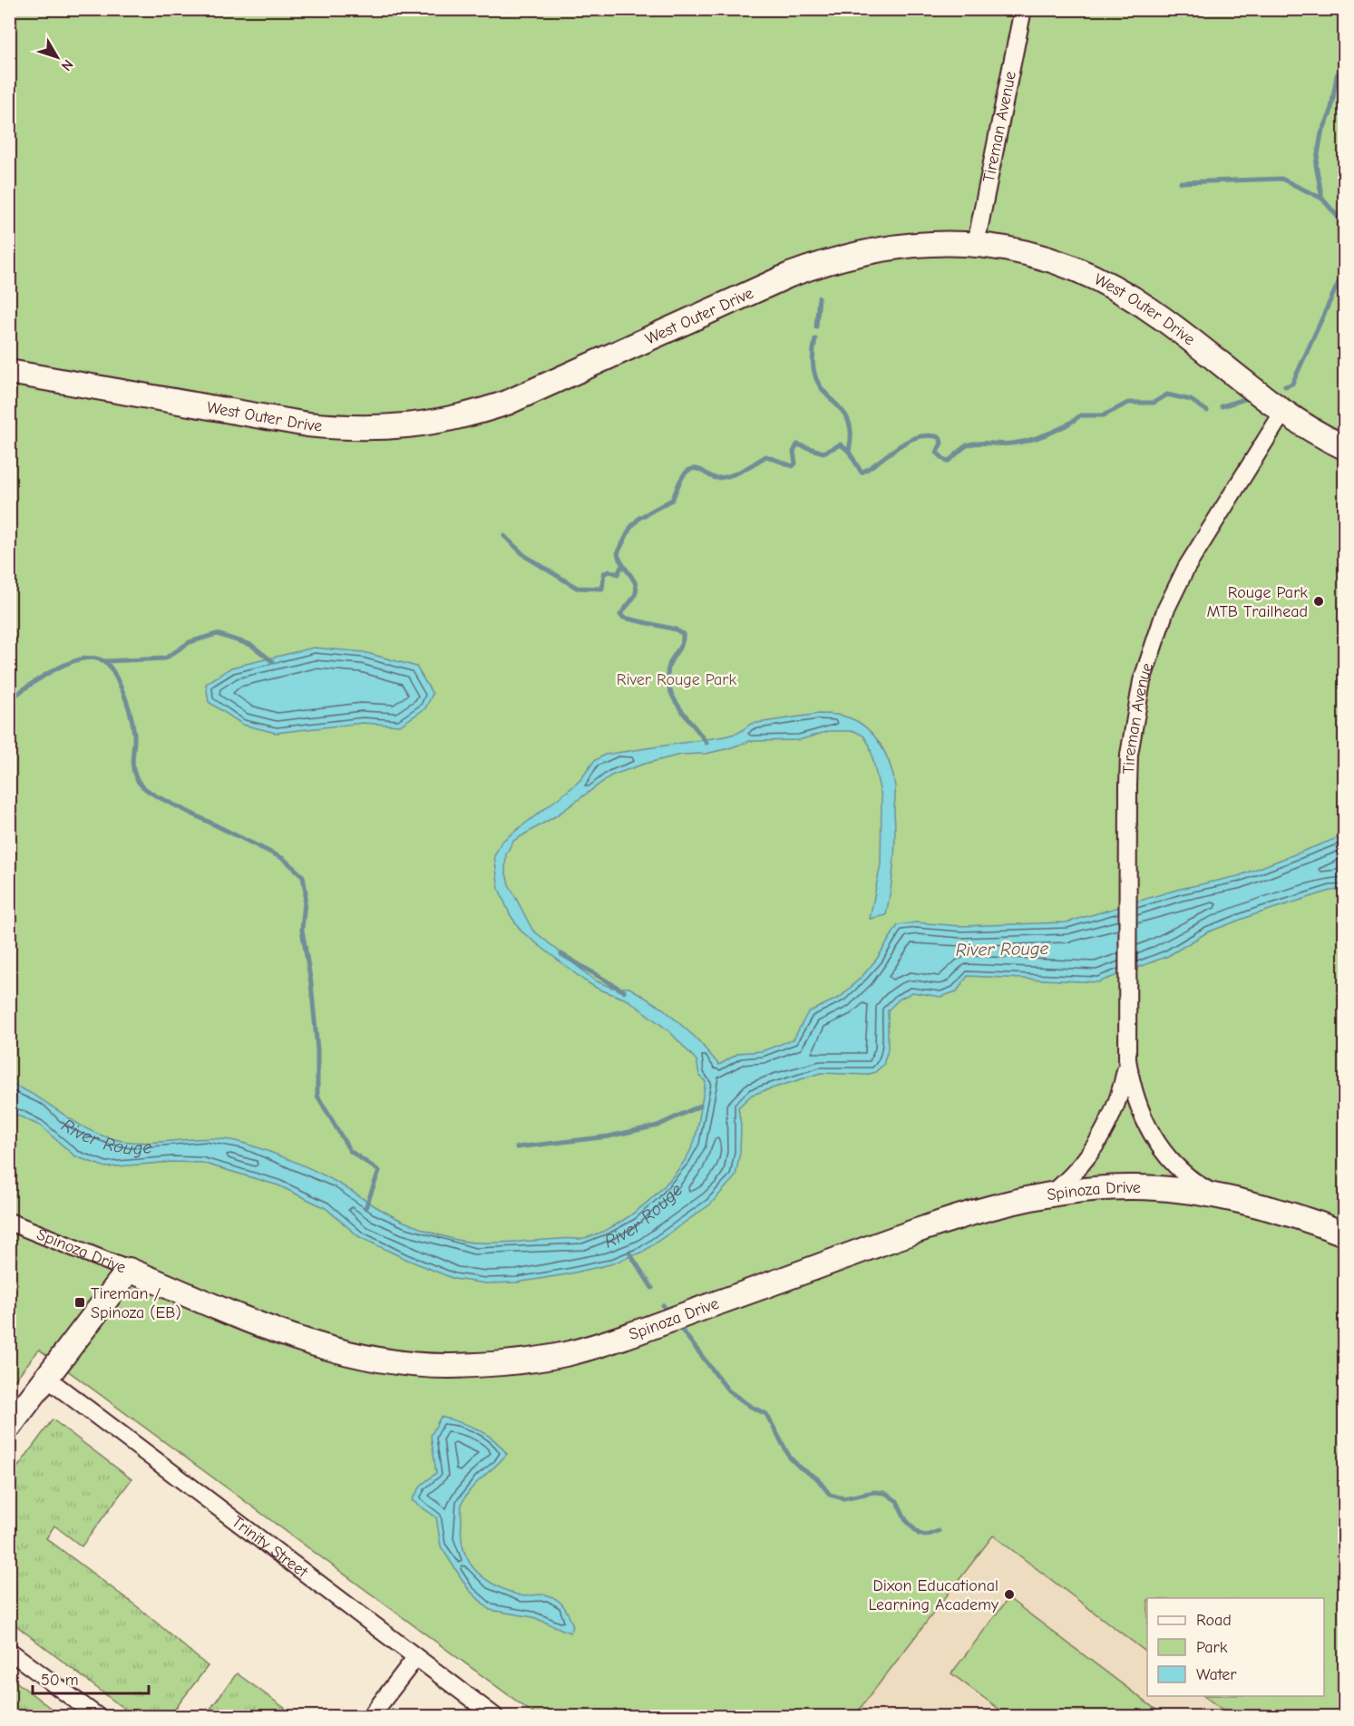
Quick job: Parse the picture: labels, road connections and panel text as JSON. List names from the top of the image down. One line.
{"streets":{"street":["Tireman Avenue","West Outer Drive","Spinoza Drive","Trinity Street"]},"crossings":[["Tireman Avenue","West Outer Drive"]],"water":["River Rouge"],"parks":["River Rouge Park"],"places":{"other":["Rouge Park MTB Trailhead","Dixon Educational Learning Academy"],"transit":["Tireman / Spinoza (EB)"]},"legend":["Road","Park","Water"],"scale_bar":"50 m","north":"bottom right"}
